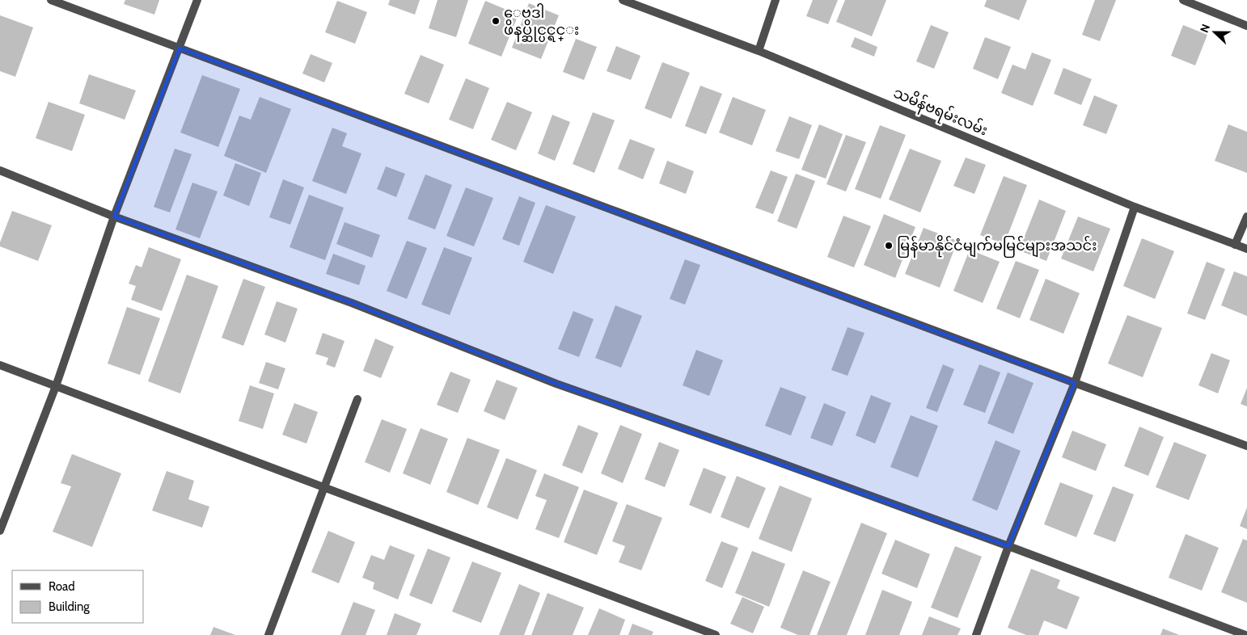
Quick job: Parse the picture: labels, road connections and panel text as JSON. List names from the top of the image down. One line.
{"streets":{"street":["သမိန်ဗရမ်းလမ်း"]},"places":["ေဗဒါ ဖိနပ္ဆိုင္ပင္ရင္း","မြန်မာနိုင်ငံမျက်မမြင်များအသင်း"],"legend":["Road","Building"],"north":"left"}
